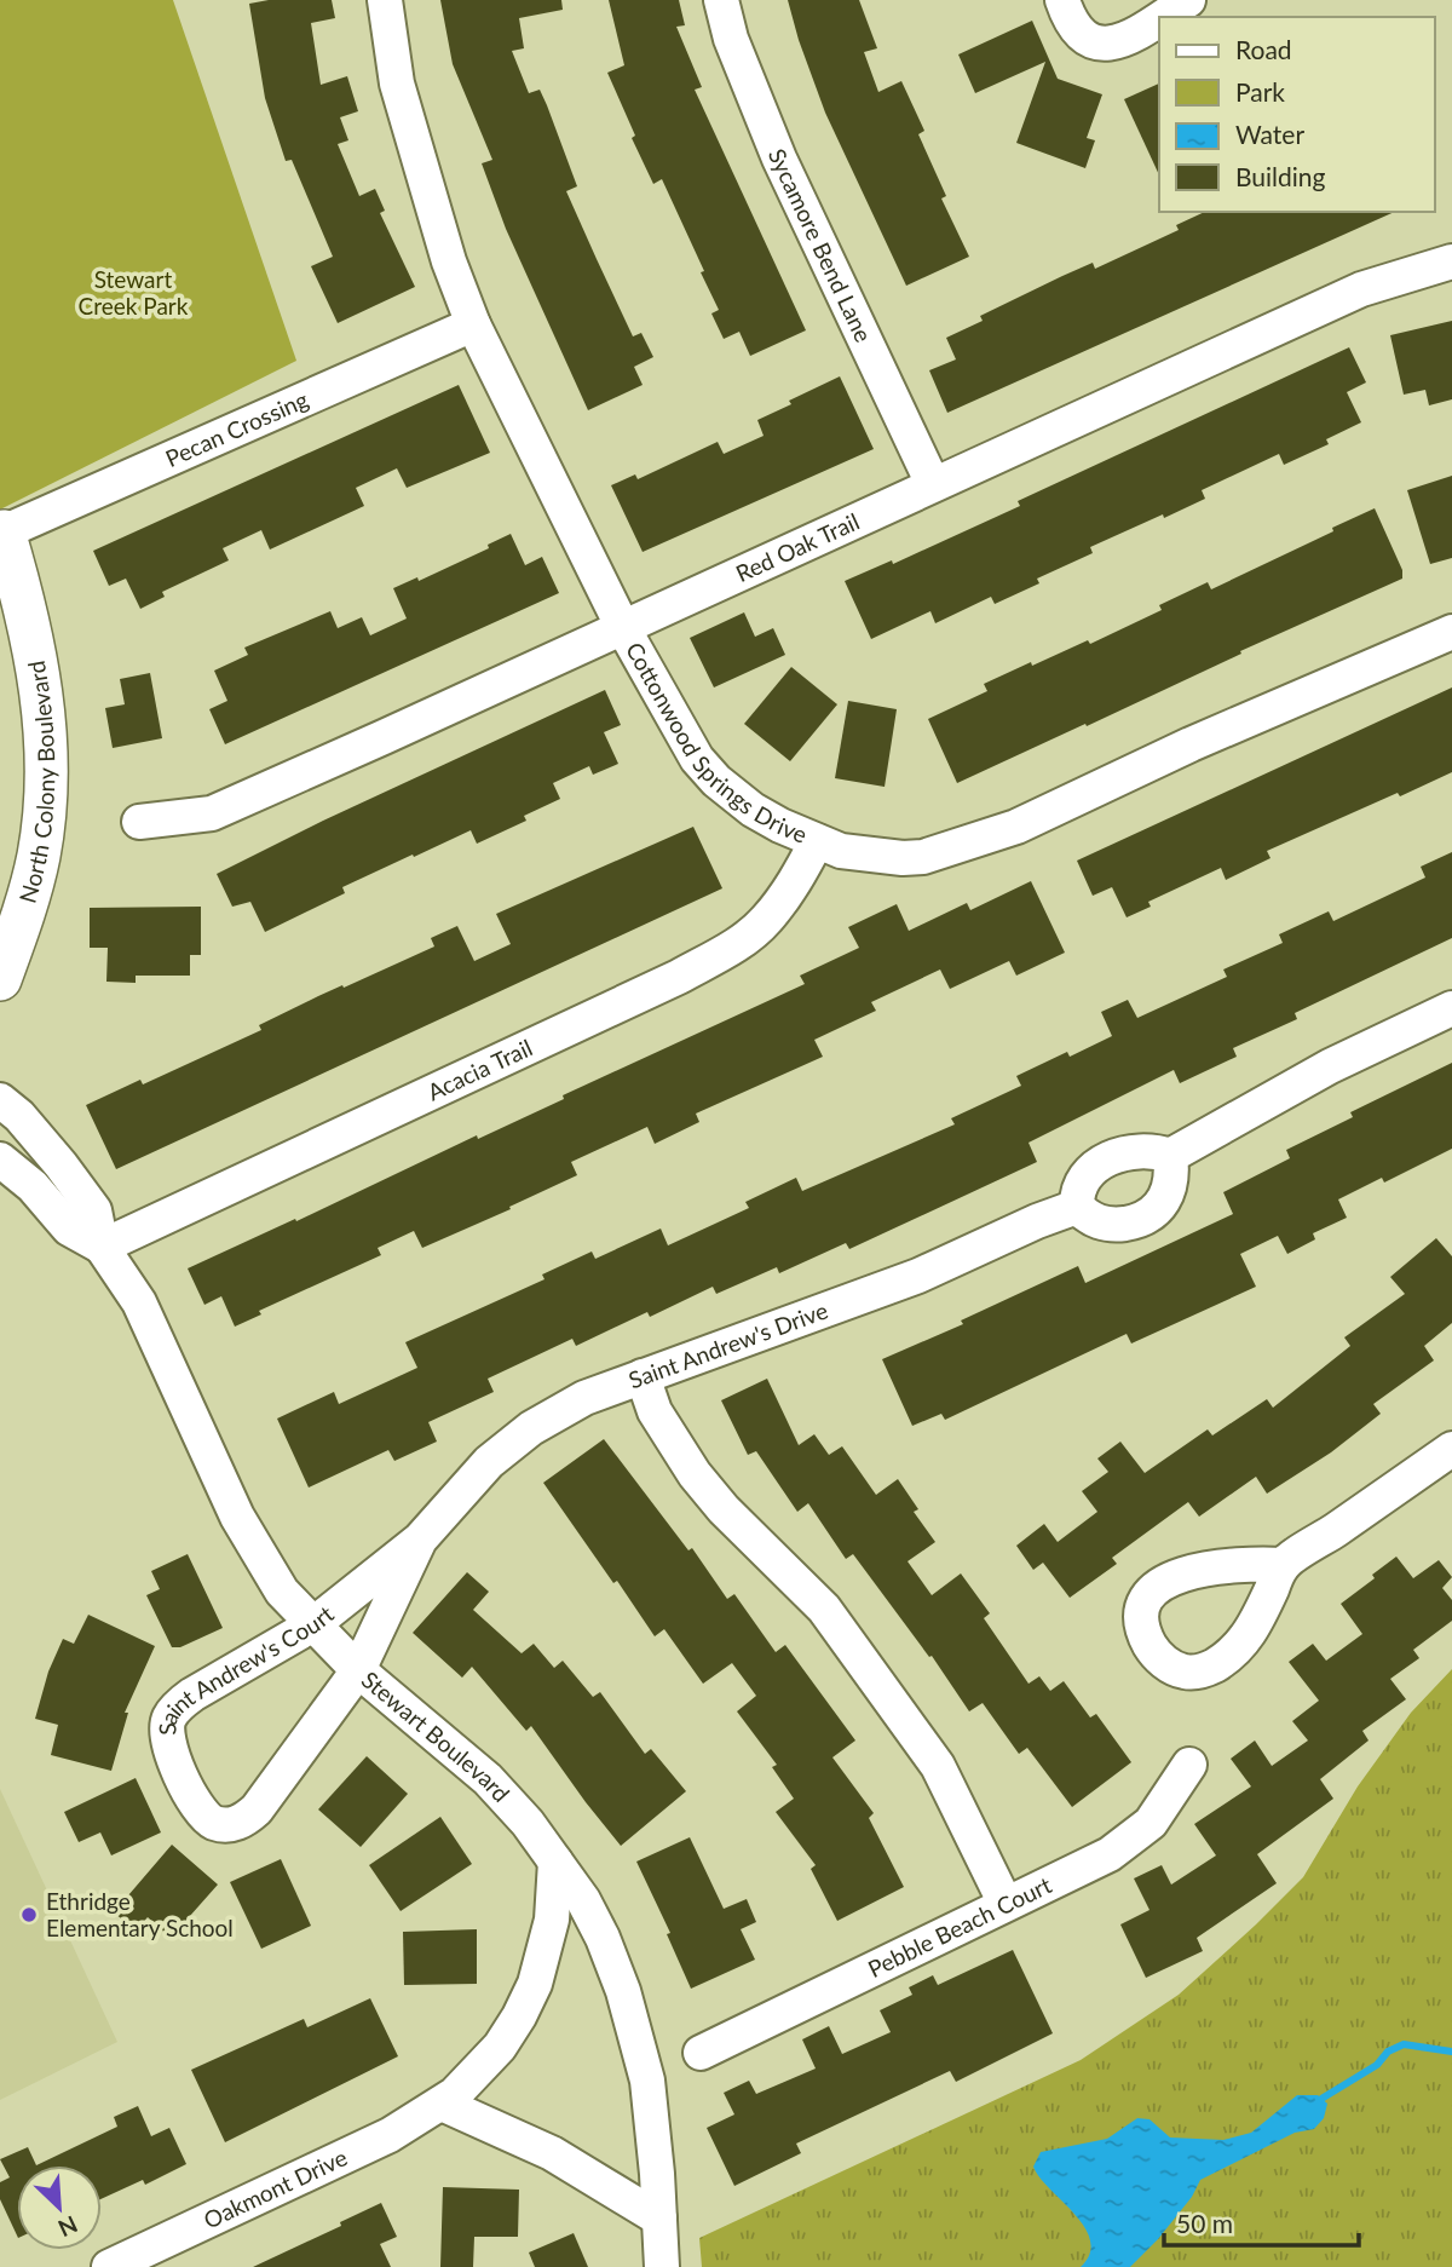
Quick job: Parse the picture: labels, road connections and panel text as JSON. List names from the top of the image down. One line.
{"streets":{"main road":["North Colony Boulevard"],"street":["Sycamore Bend Lane","Pecan Crossing","Red Oak Trail","Cottonwood Springs Drive","Acacia Trail","Saint Andrew's Drive","Saint Andrew's Court","Stewart Boulevard","Pebble Beach Court","Oakmont Drive"]},"crossings":[["Sycamore Bend Lane","Red Oak Trail"],["Pecan Crossing","Cottonwood Springs Drive"],["Pecan Crossing","North Colony Boulevard"],["Red Oak Trail","Cottonwood Springs Drive"],["Cottonwood Springs Drive","Acacia Trail"],["Acacia Trail","Stewart Boulevard"],["Saint Andrew's Drive","Saint Andrew's Court"],["Saint Andrew's Court","Stewart Boulevard"],["Stewart Boulevard","Oakmont Drive"]],"parks":["Stewart Creek Park"],"places":["Ethridge Elementary School"],"legend":["Road","Park","Water","Building"],"scale_bar":"50 m","north":"bottom right"}
